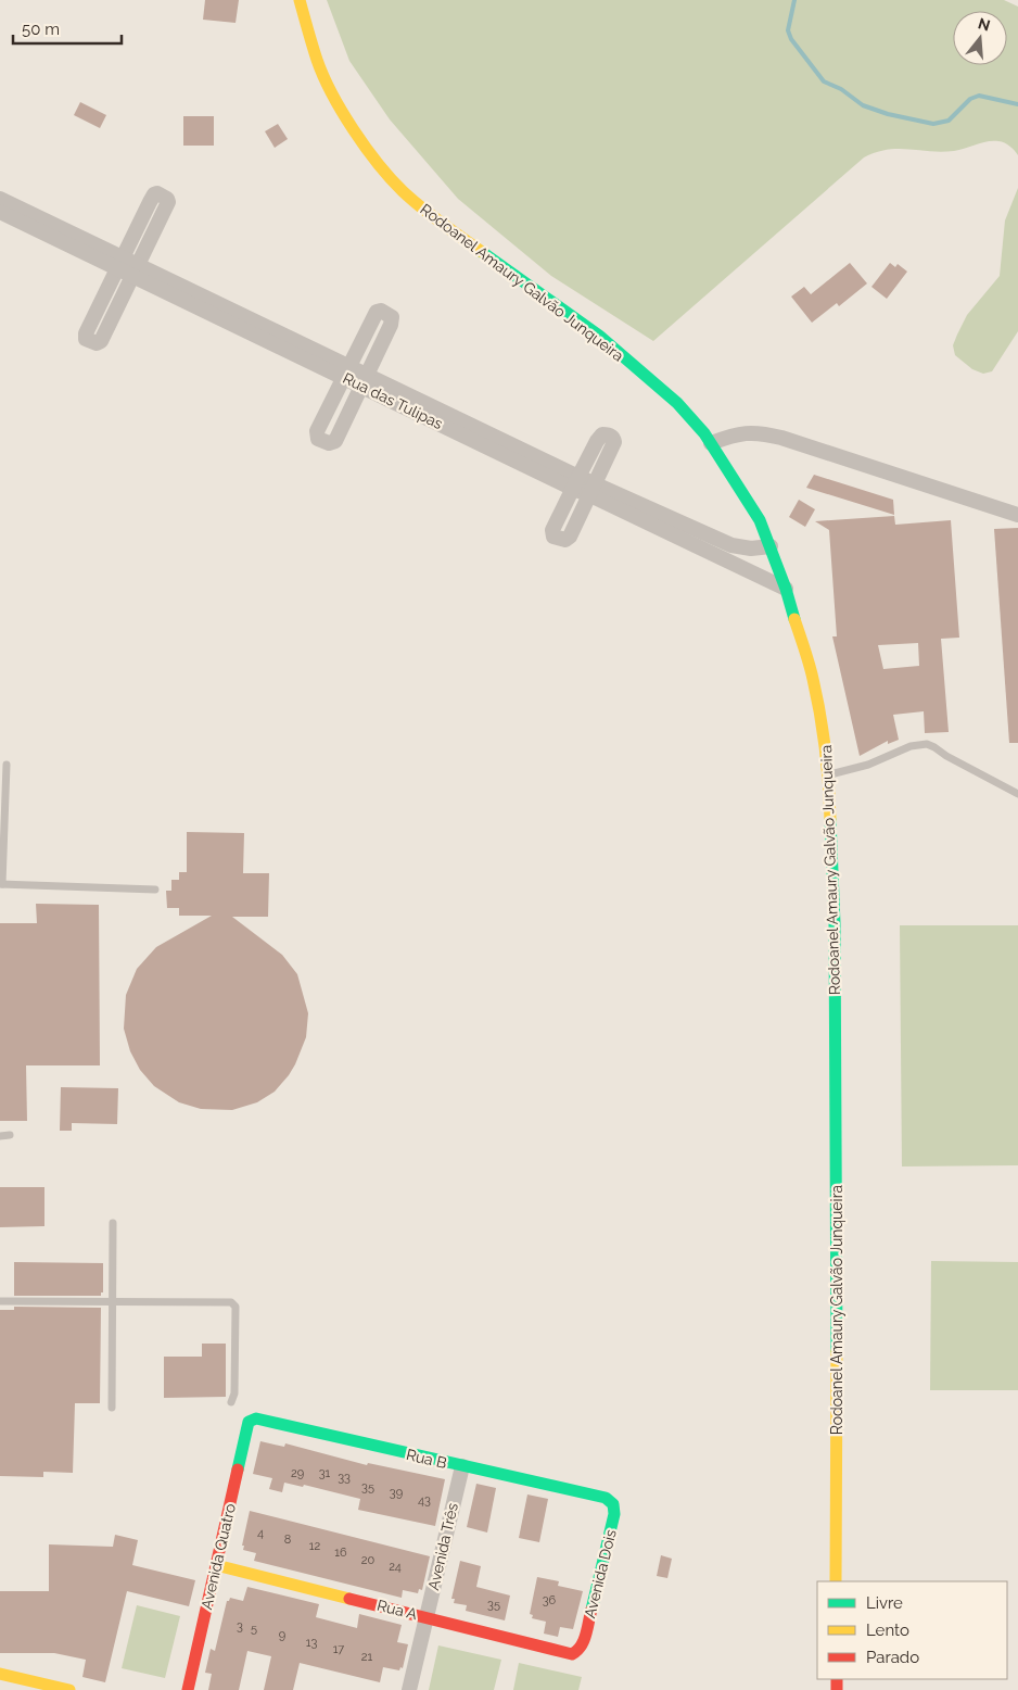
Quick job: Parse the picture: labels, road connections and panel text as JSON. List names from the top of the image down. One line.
{"streets":{"main road":["Rodoanel Amaury Galvão Junqueira","Rua B","Avenida Quatro","Avenida Dois","Rua A"],"street":["Rua das Tulipas","Avenida Três"]},"crossings":[["Rodoanel Amaury Galvão Junqueira","Rua das Tulipas"],["Rua B","Avenida Três"],["Rua B","Avenida Quatro"],["Rua B","Avenida Dois"],["Avenida Três","Rua A"],["Avenida Quatro","Rua A"],["Avenida Dois","Rua A"]],"house_numbers":["29","31","33","35","39","43","4","8","12","16","20","24","36","35","3","5","9","13","17","21"],"legend":["Livre","Lento","Parado"],"scale_bar":"50 m","north":"top"}
